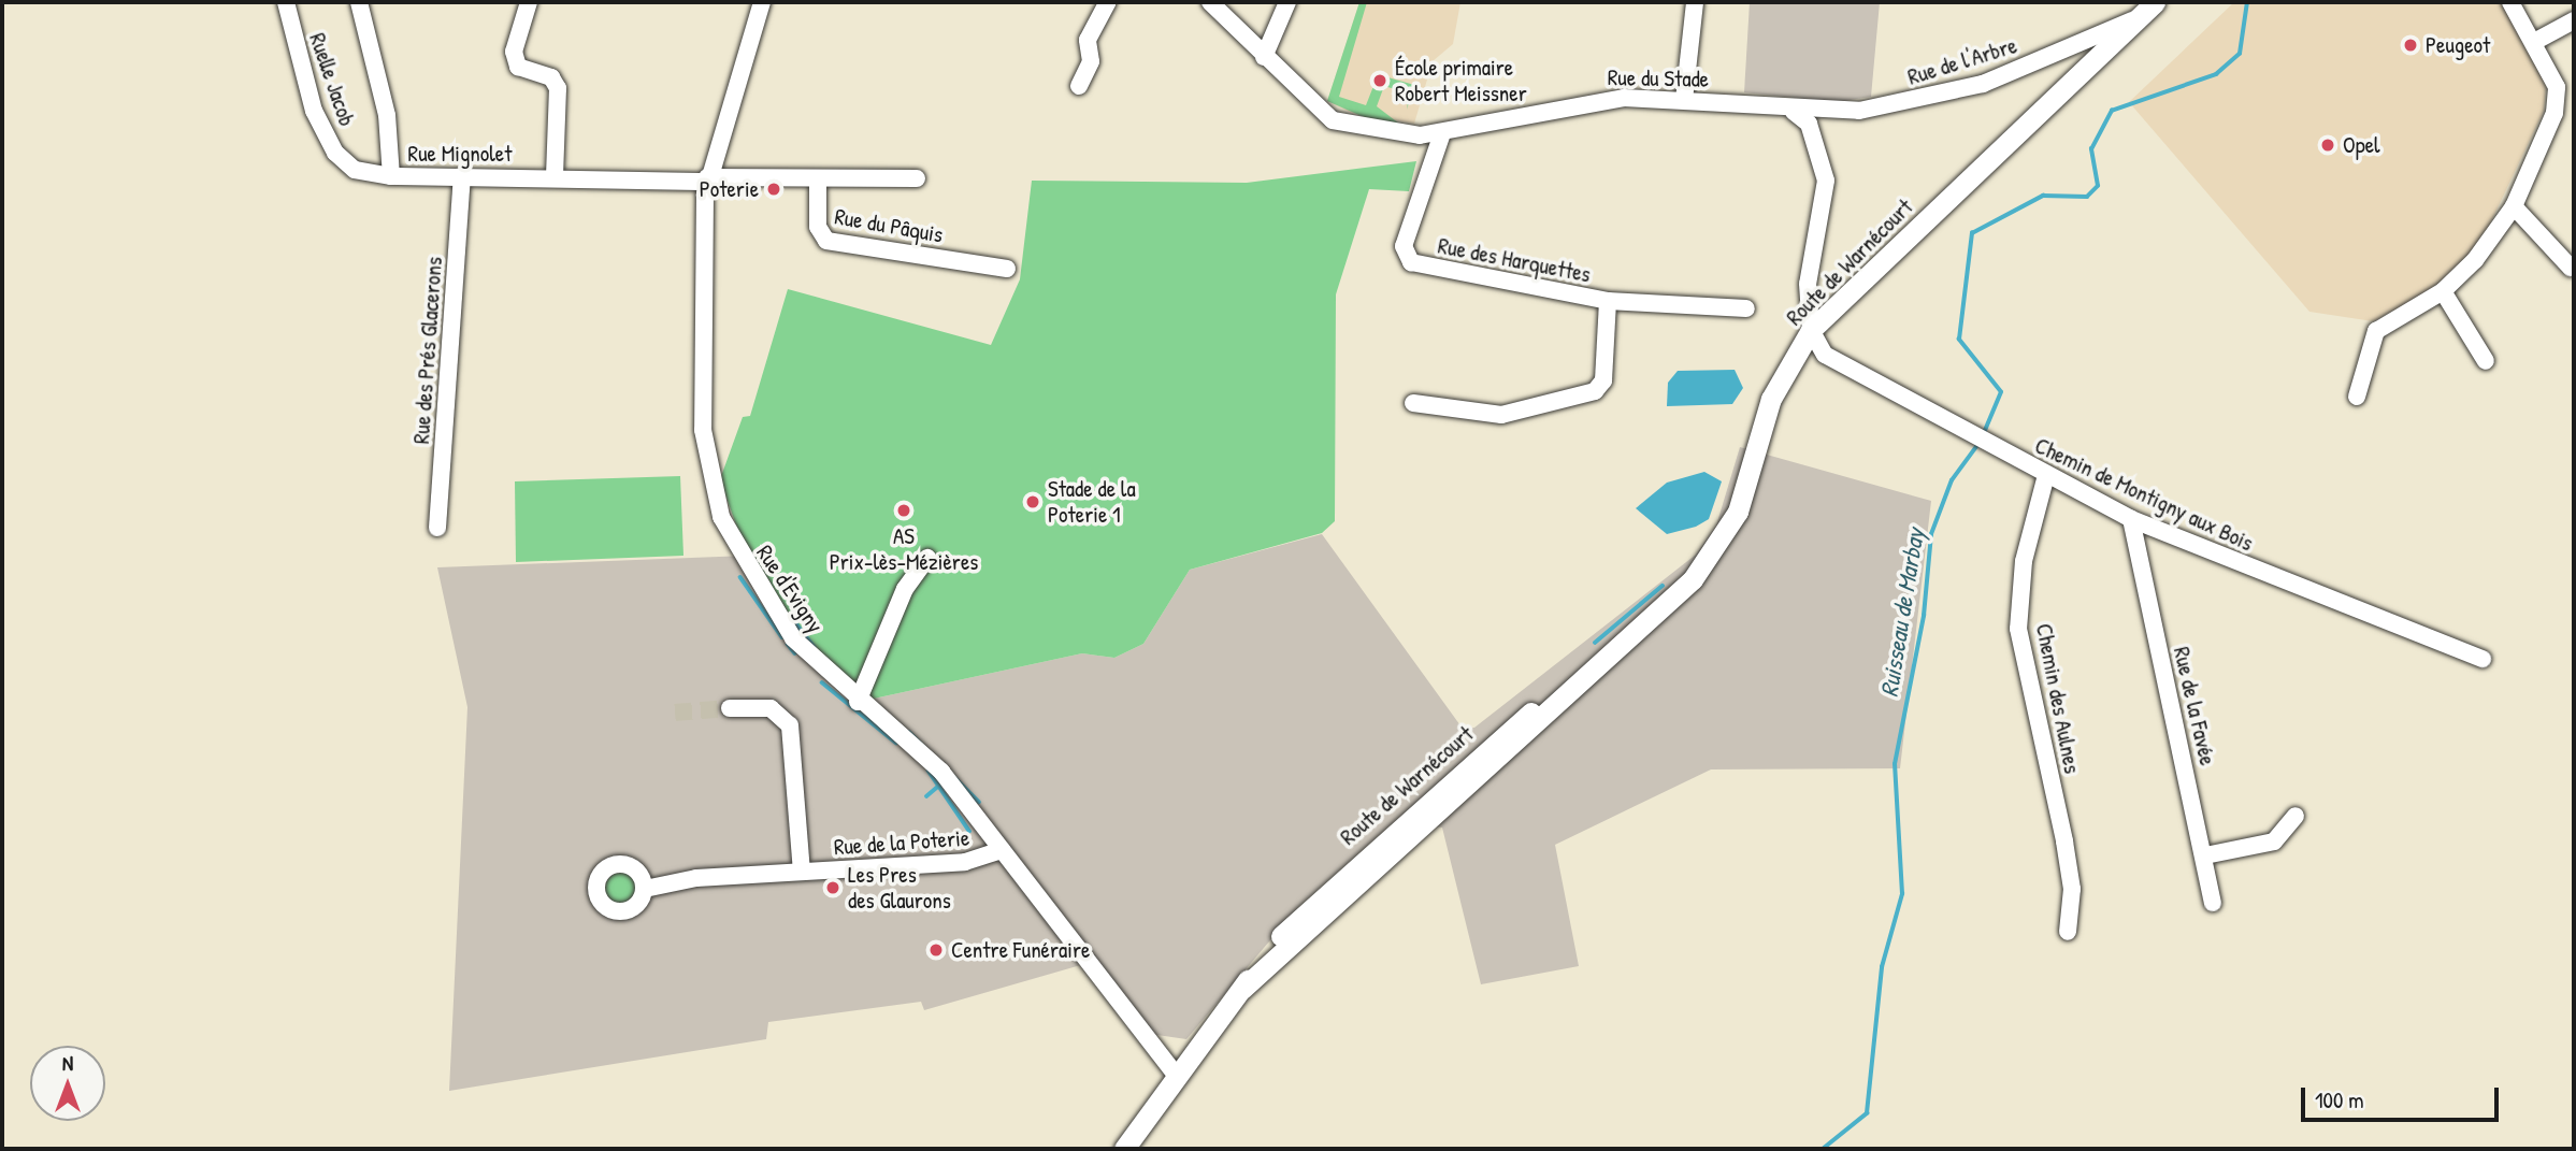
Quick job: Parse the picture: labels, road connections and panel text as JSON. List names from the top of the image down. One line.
{"streets":{"main road":["Route de Warnécourt"],"street":["Rue de l'Arbre","Rue du Stade","Ruelle Jacob","Rue Mignolet","Rue du Pâquis","Rue des Harquettes","Rue des Prés Glacerons","Chemin de Montigny aux Bois","Rue d'Evigny","Chemin des Aulnes","Rue de la Favée","Rue de la Poterie"]},"crossings":[["Rue de l'Arbre","Rue du Stade"],["Rue de l'Arbre","Route de Warnécourt"],["Rue du Stade","Rue des Harquettes"],["Ruelle Jacob","Rue Mignolet"],["Rue Mignolet","Rue du Pâquis"],["Rue Mignolet","Rue des Prés Glacerons"],["Rue Mignolet","Rue d'Evigny"],["Rue du Pâquis","Rue d'Evigny"],["Route de Warnécourt","Chemin de Montigny aux Bois"],["Route de Warnécourt","Rue d'Evigny"],["Chemin de Montigny aux Bois","Chemin des Aulnes"],["Chemin de Montigny aux Bois","Rue de la Favée"],["Rue d'Evigny","Rue de la Poterie"]],"water":["Ruisseau de Marbay"],"places":["Peugeot","École primaire Robert Meissner","Opel","Poterie","Stade de la Poterie 1","AS Prix-lès-Mézières","Les Pres des Glaurons","Centre Funéraire"],"scale_bar":"100 m","north":"top"}
